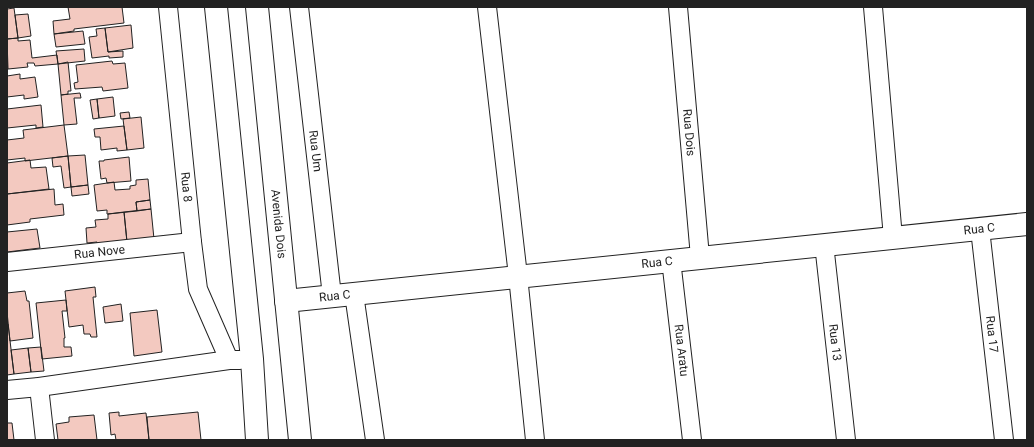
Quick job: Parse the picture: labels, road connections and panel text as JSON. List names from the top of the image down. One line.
{"streets":{"main road":["Avenida Dois","Rua C"],"street":["Rua Dois","Rua Um","Rua 8","Rua Nove","Rua 17","Rua 13","Rua Aratu"]},"crossings":[["Rua Dois","Rua C"],["Rua Um","Rua C"],["Rua 8","Rua Nove"],["Avenida Dois","Rua C"],["Rua C","Rua 17"],["Rua C","Rua 13"],["Rua C","Rua Aratu"]]}
